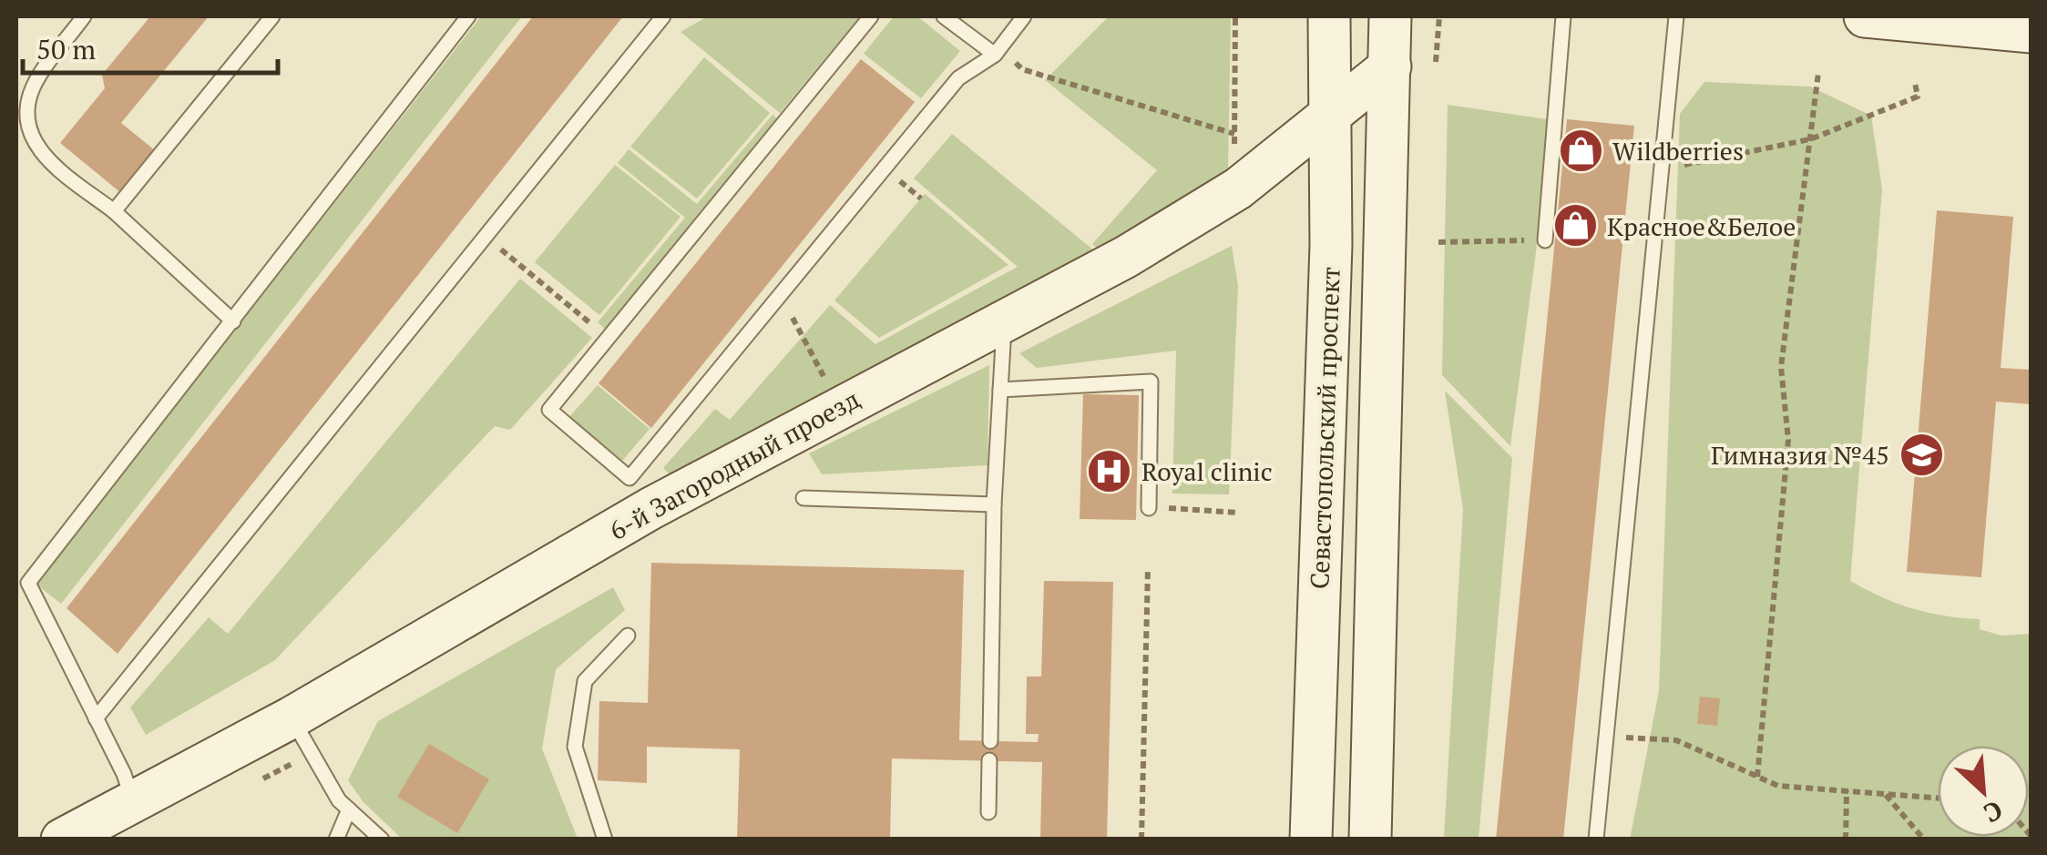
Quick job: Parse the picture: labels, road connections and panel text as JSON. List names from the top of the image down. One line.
{"streets":{"street":["Севастопольский проспект","6-й Загородный проезд"]},"crossings":[["Севастопольский проспект","6-й Загородный проезд"]],"places":{"shop":["Wildberries","Красное&Белое"],"school or university":["Гимназия №45"],"hospital":["Royal clinic"]},"scale_bar":"50 m","north":"bottom right"}
